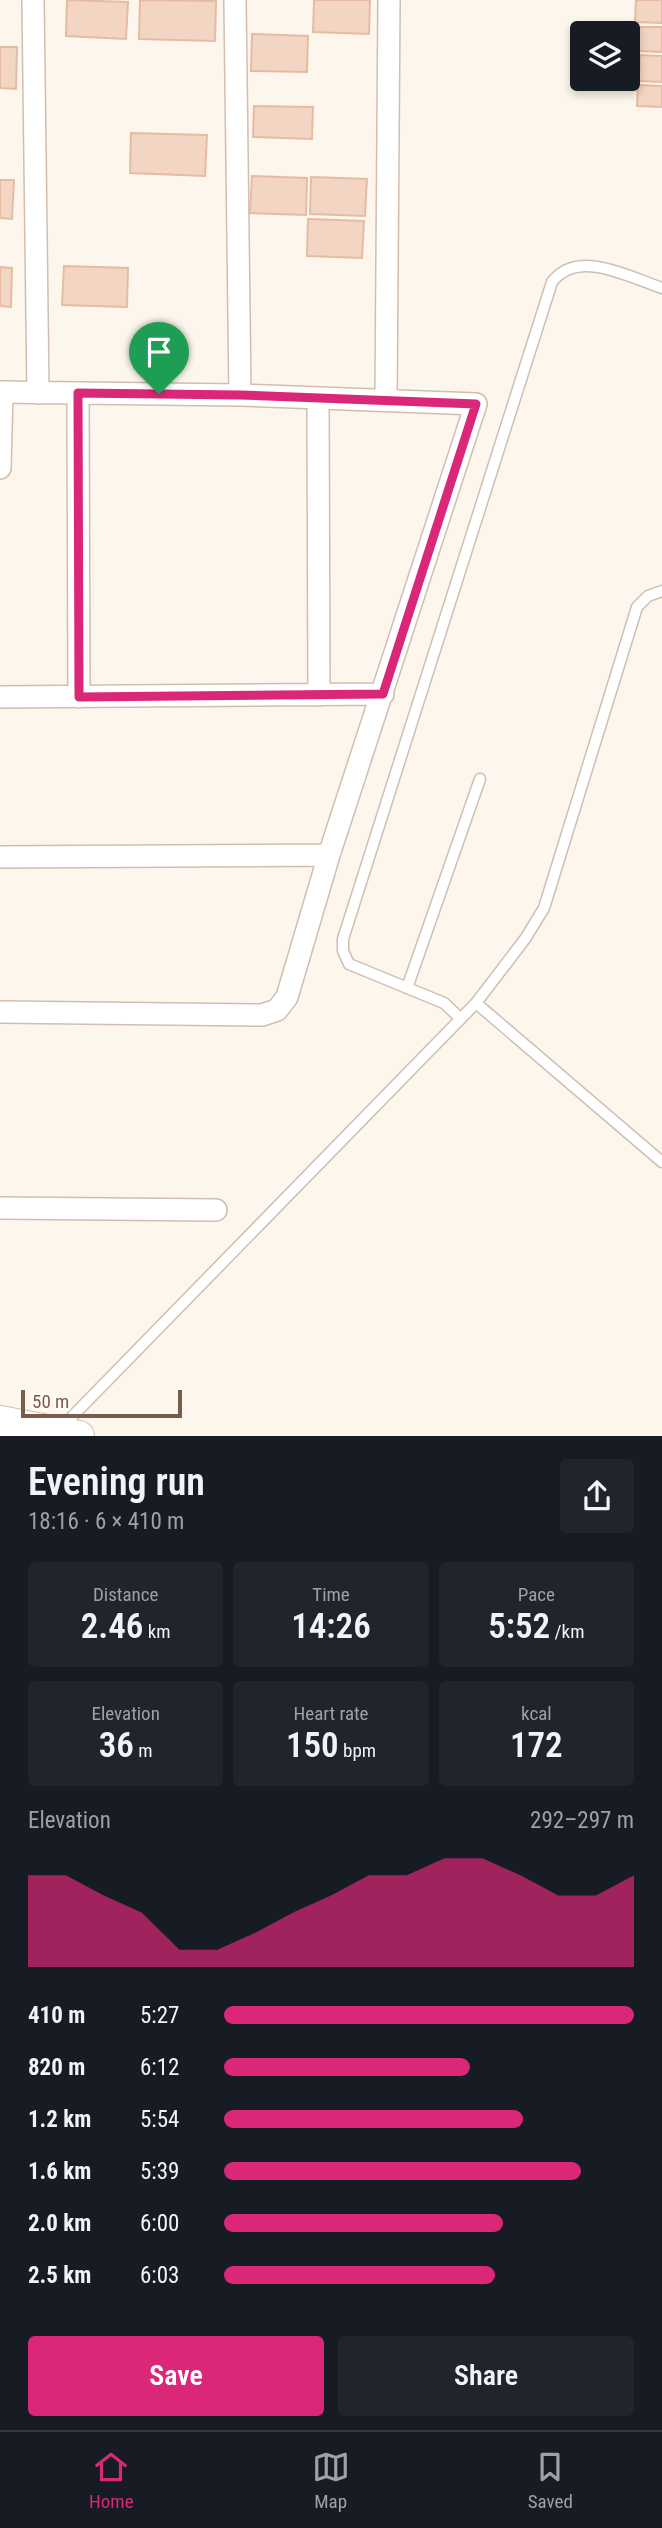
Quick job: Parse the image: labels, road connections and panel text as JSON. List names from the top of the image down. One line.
{"scale_bar":"50 m","page":{"scale":"50 m","heading":["Evening run","18:16 · 6 × 410 m"],"stats":[["Distance","2.46 km"],["Time","14:26"],["Pace","5:52 /km"],["Elevation","36 m"],["Heart rate","150 bpm"],["kcal","172"]],"chart":["Elevation","292–297 m"],"list":[{"name":"410 m","note":"5:27"},{"name":"820 m","note":"6:12"},{"name":"1.2 km","note":"5:54"},{"name":"1.6 km","note":"5:39"},{"name":"2.0 km","note":"6:00"},{"name":"2.5 km","note":"6:03"}],"buttons":["Save","Share"],"tabs":["Home","Map","Saved"]}}
